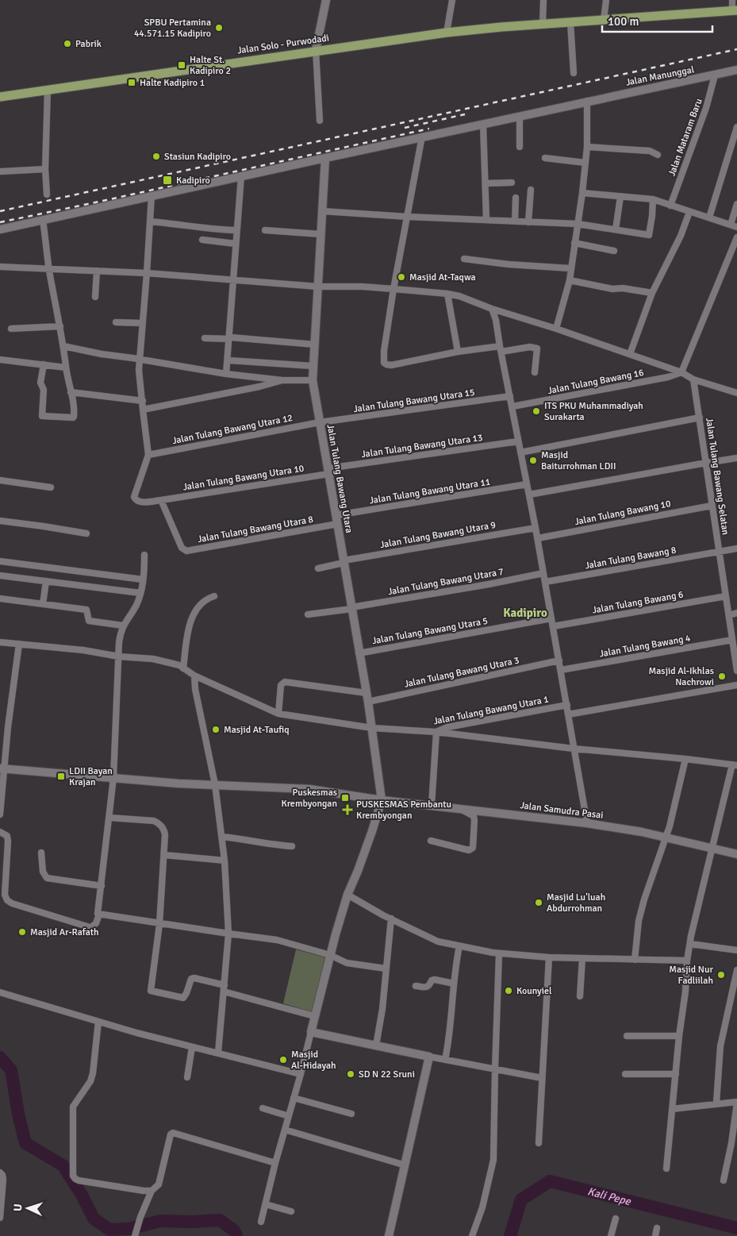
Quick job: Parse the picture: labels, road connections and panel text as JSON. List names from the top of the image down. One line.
{"streets":{"main road":["Jalan Solo - Purwodadi"],"street":["Jalan Manunggal","Jalan Mataram Baru","Jalan Tulang Bawang 16","Jalan Tulang Bawang Utara 15","Jalan Tulang Bawang Utara 12","Jalan Tulang Bawang Utara 13","Jalan Tulang Bawang Selatan","Jalan Tulang Bawang Utara 10","Jalan Tulang Bawang Utara","Jalan Tulang Bawang Utara 11","Jalan Tulang Bawang 10","Jalan Tulang Bawang Utara 8","Jalan Tulang Bawang Utara 9","Jalan Tulang Bawang 8","Jalan Tulang Bawang Utara 7","Jalan Tulang Bawang 6","Jalan Tulang Bawang Utara 5","Jalan Tulang Bawang 4","Jalan Tulang Bawang Utara 3","Jalan Tulang Bawang Utara 1","Jalan Samudra Pasai"]},"crossings":[["Jalan Manunggal","Jalan Mataram Baru"],["Jalan Manunggal","Jalan Tulang Bawang Utara"],["Jalan Tulang Bawang Utara 15","Jalan Tulang Bawang Utara 12"],["Jalan Tulang Bawang Utara 15","Jalan Tulang Bawang Utara"],["Jalan Tulang Bawang Utara 12","Jalan Tulang Bawang Utara 10"],["Jalan Tulang Bawang Utara 12","Jalan Tulang Bawang Utara"],["Jalan Tulang Bawang Utara 13","Jalan Tulang Bawang Utara 10"],["Jalan Tulang Bawang Utara 13","Jalan Tulang Bawang Utara"],["Jalan Tulang Bawang Selatan","Jalan Tulang Bawang 10"],["Jalan Tulang Bawang Selatan","Jalan Tulang Bawang 8"],["Jalan Tulang Bawang Selatan","Jalan Tulang Bawang 6"],["Jalan Tulang Bawang Selatan","Jalan Tulang Bawang 4"],["Jalan Tulang Bawang Utara 10","Jalan Tulang Bawang Utara"],["Jalan Tulang Bawang Utara 10","Jalan Tulang Bawang Utara 8"],["Jalan Tulang Bawang Utara","Jalan Tulang Bawang Utara 11"],["Jalan Tulang Bawang Utara","Jalan Tulang Bawang Utara 8"],["Jalan Tulang Bawang Utara","Jalan Tulang Bawang Utara 9"],["Jalan Tulang Bawang Utara","Jalan Tulang Bawang Utara 7"],["Jalan Tulang Bawang Utara","Jalan Tulang Bawang Utara 5"],["Jalan Tulang Bawang Utara","Jalan Tulang Bawang Utara 3"],["Jalan Tulang Bawang Utara","Jalan Tulang Bawang Utara 1"],["Jalan Tulang Bawang Utara","Jalan Samudra Pasai"],["Jalan Tulang Bawang Utara 11","Jalan Tulang Bawang Utara 8"]],"districts":["Kadipiro"],"water":["Kali Pepe"],"places":{"other":["SPBU Pertamina 44.571.15 Kadipiro","Pabrik","Stasiun Kadipiro","Masjid At-Taqwa","ITS PKU Muhammadiyah Surakarta","Masjid Baiturrohman LDII","Masjid Al-Ikhlas Nachrowi","Masjid At-Taufiq","Masjid Lu'luah Abdurrohman","Masjid Ar-Rafath","Masjid Nur Fadliilah","Kounyiel","Masjid Al-Hidayah","SD N 22 Sruni"],"transit":["Halte St. Kadipiro 2","Halte Kadipiro 1","Kadipiro","LDII Bayan Krajan","Puskesmas Krembyongan"],"health":["PUSKESMAS Pembantu Krembyongan"]},"scale_bar":"100 m","north":"left"}
